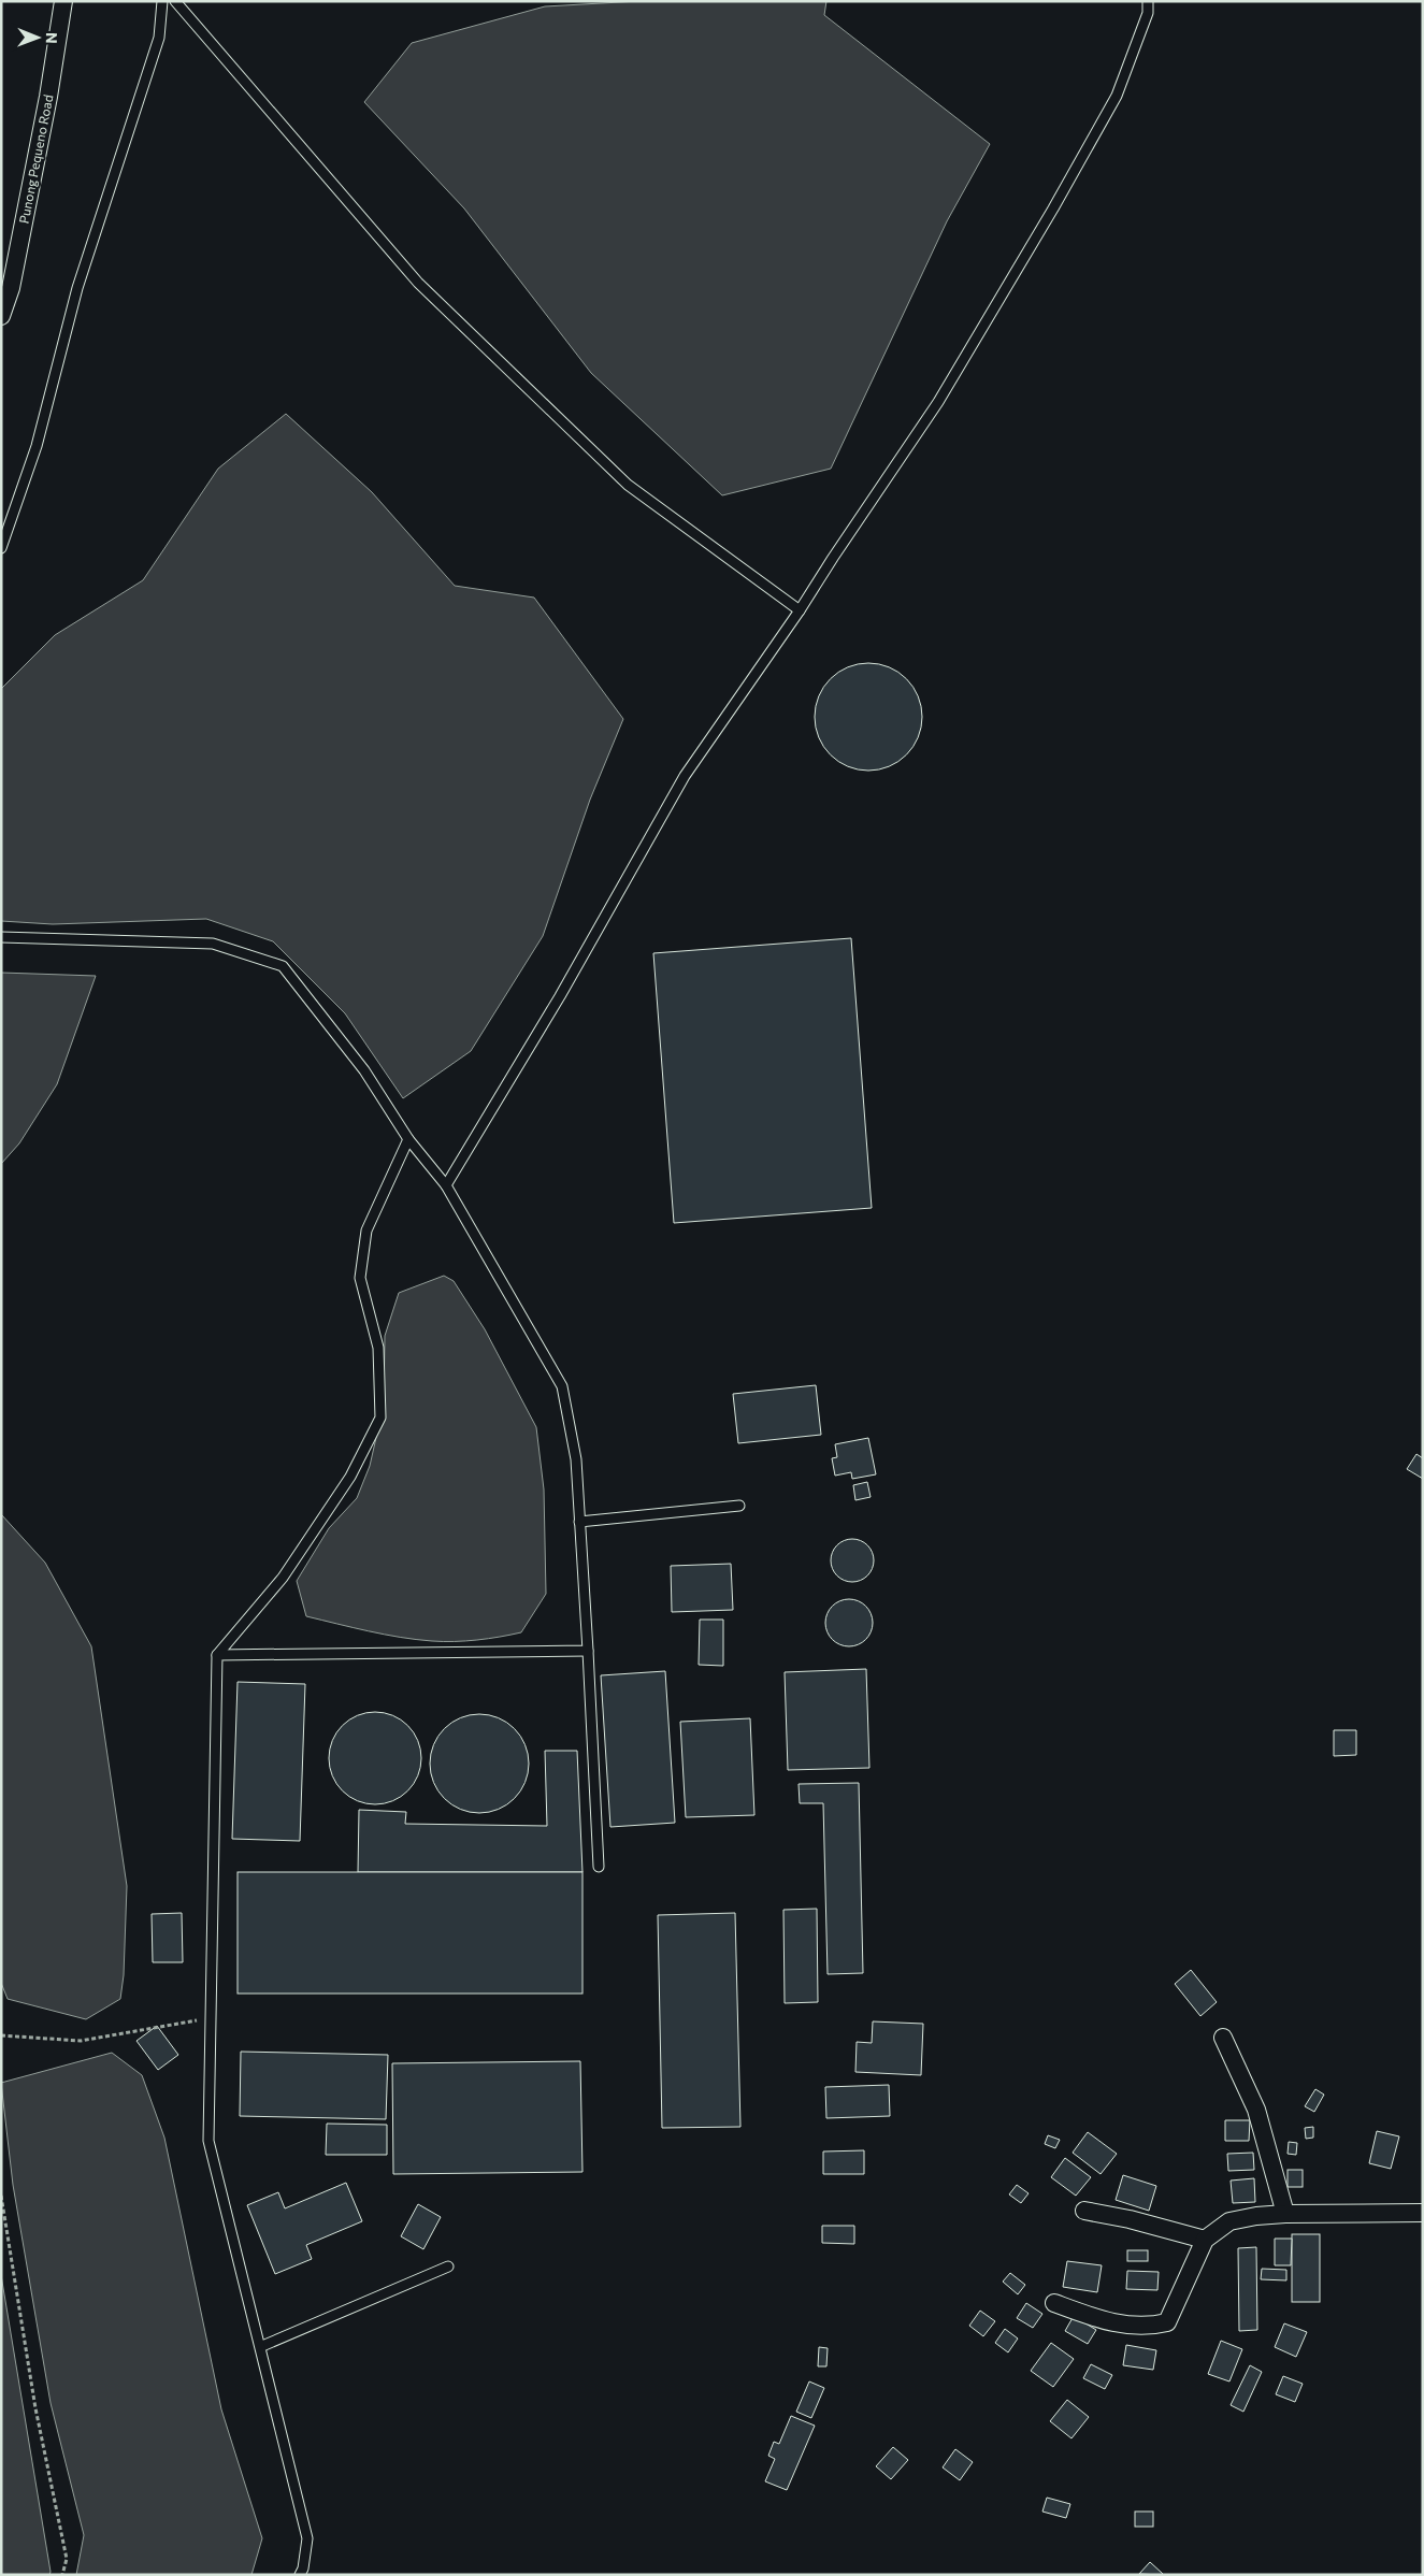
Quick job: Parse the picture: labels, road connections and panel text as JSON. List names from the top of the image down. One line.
{"streets":{"street":["Punong Pequeno Road"]},"north":"right"}
